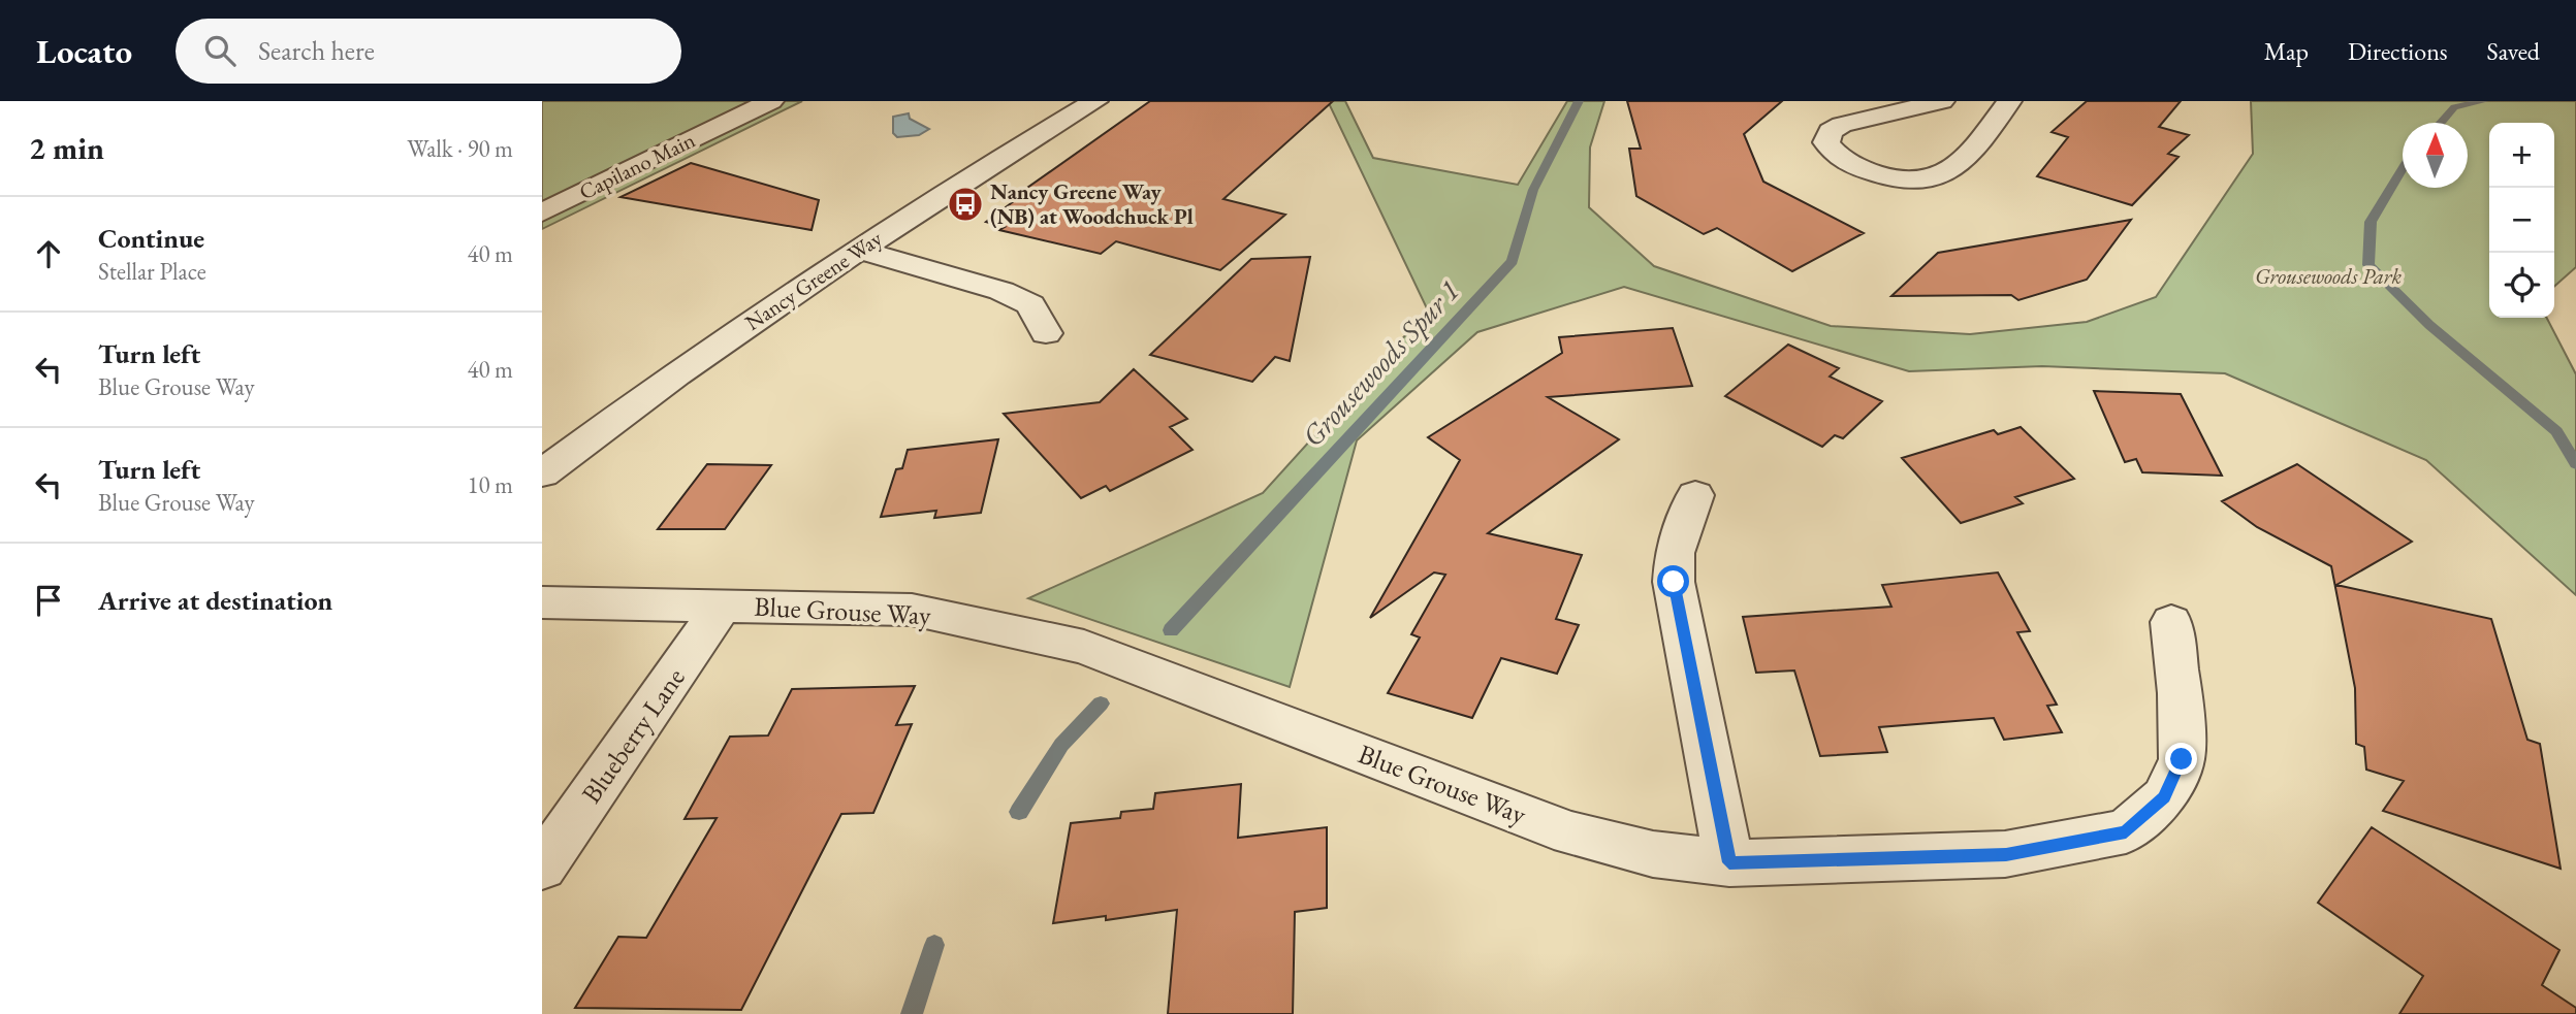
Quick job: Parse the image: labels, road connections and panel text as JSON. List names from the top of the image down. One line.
{"streets":{"street":["Capilano Main","Nancy Greene Way","Blue Grouse Way","Blueberry Lane"]},"crossings":[["Blue Grouse Way","Blueberry Lane"]],"water":["Grousewoods Spur 1"],"parks":["Grousewoods Park"],"places":{"bus stop":["Nancy Greene Way (NB) at Woodchuck Pl"]},"north":"top","page":{"header":"Locato","search":"Search here","nav":["Map","Directions","Saved"],"heading":["2 min","Walk · 90 m"],"map_buttons":["+","−"],"list":[["Continue","Stellar Place","40 m"],["Turn left","Blue Grouse Way","40 m"],["Turn left","Blue Grouse Way","10 m"],"Arrive at destination"]}}
